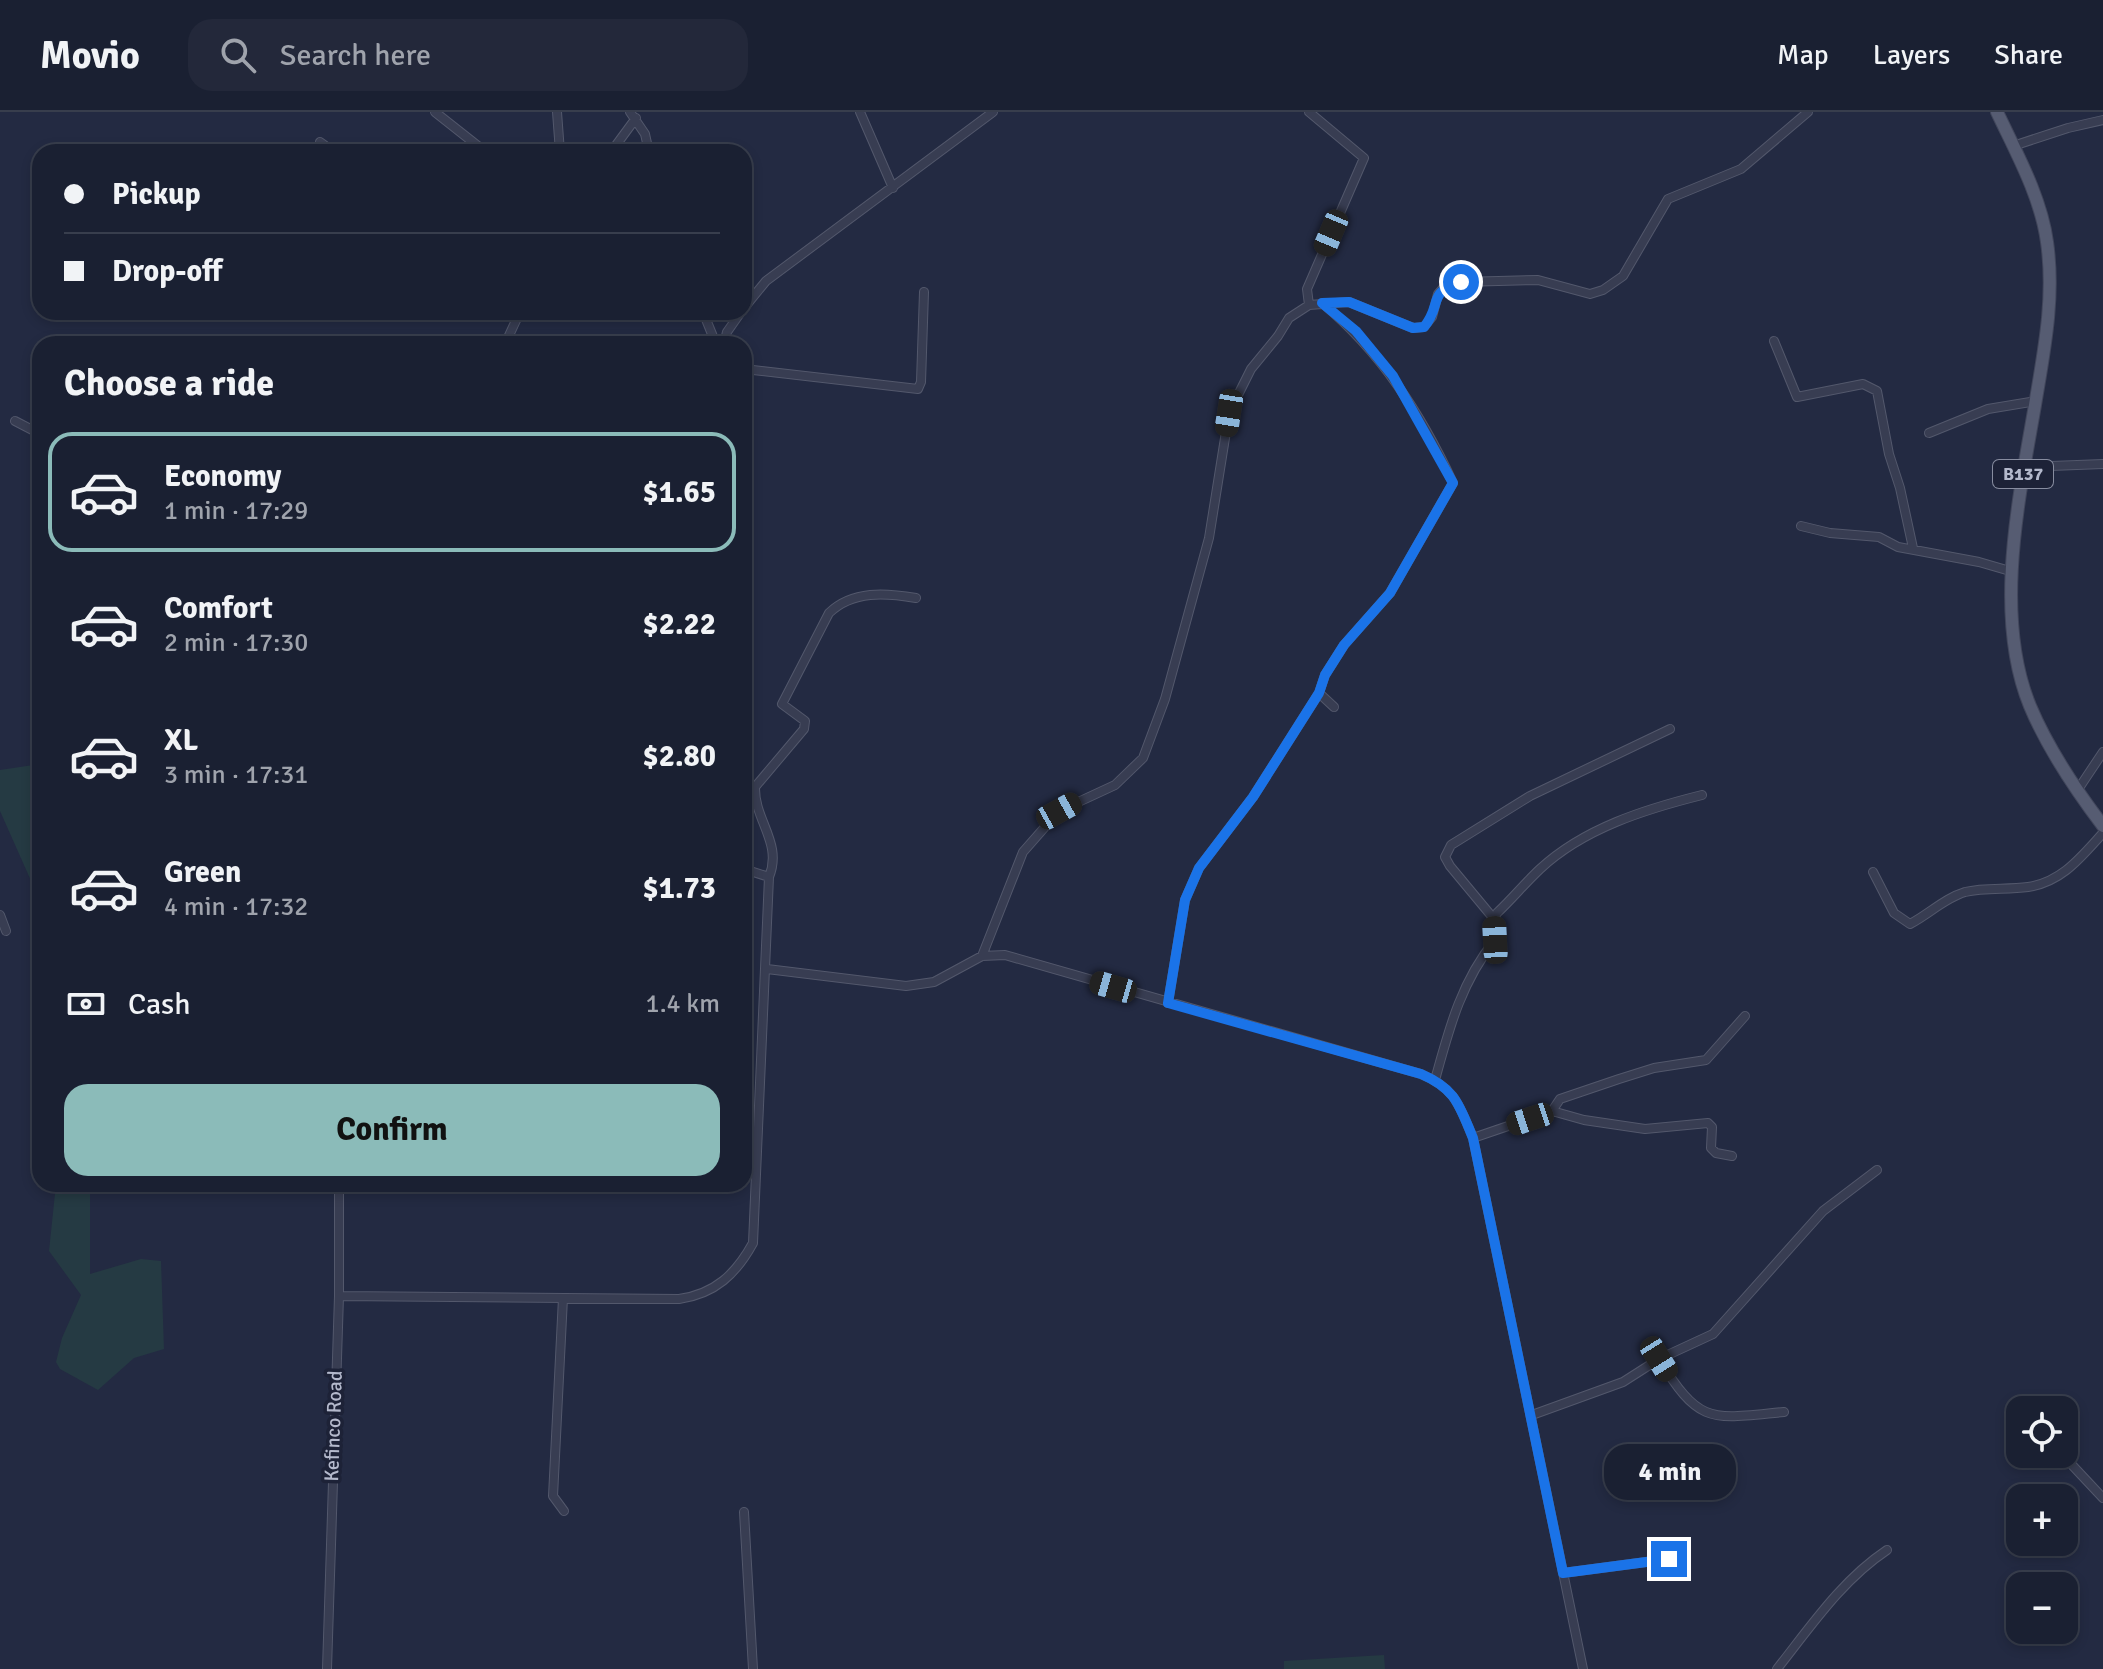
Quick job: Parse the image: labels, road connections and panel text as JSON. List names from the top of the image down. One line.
{"streets":{"main road":["B137"],"street":["Kefinco Road"]},"page":{"header":"Movio","search":"Search here","nav":["Map","Layers","Share"],"banner":["Pickup","Drop-off"],"heading":"Choose a ride","list":[{"name":"Economy","note":"1 min · 17:29","value":"$1.65"},{"name":"Comfort","note":"2 min · 17:30","value":"$2.22"},{"name":"XL","note":"3 min · 17:31","value":"$2.80"},{"name":"Green","note":"4 min · 17:32","value":"$1.73"}],"pay":["Cash","1.4 km"],"buttons":"Confirm","map_buttons":["+","−"],"bubble":"4 min"}}
